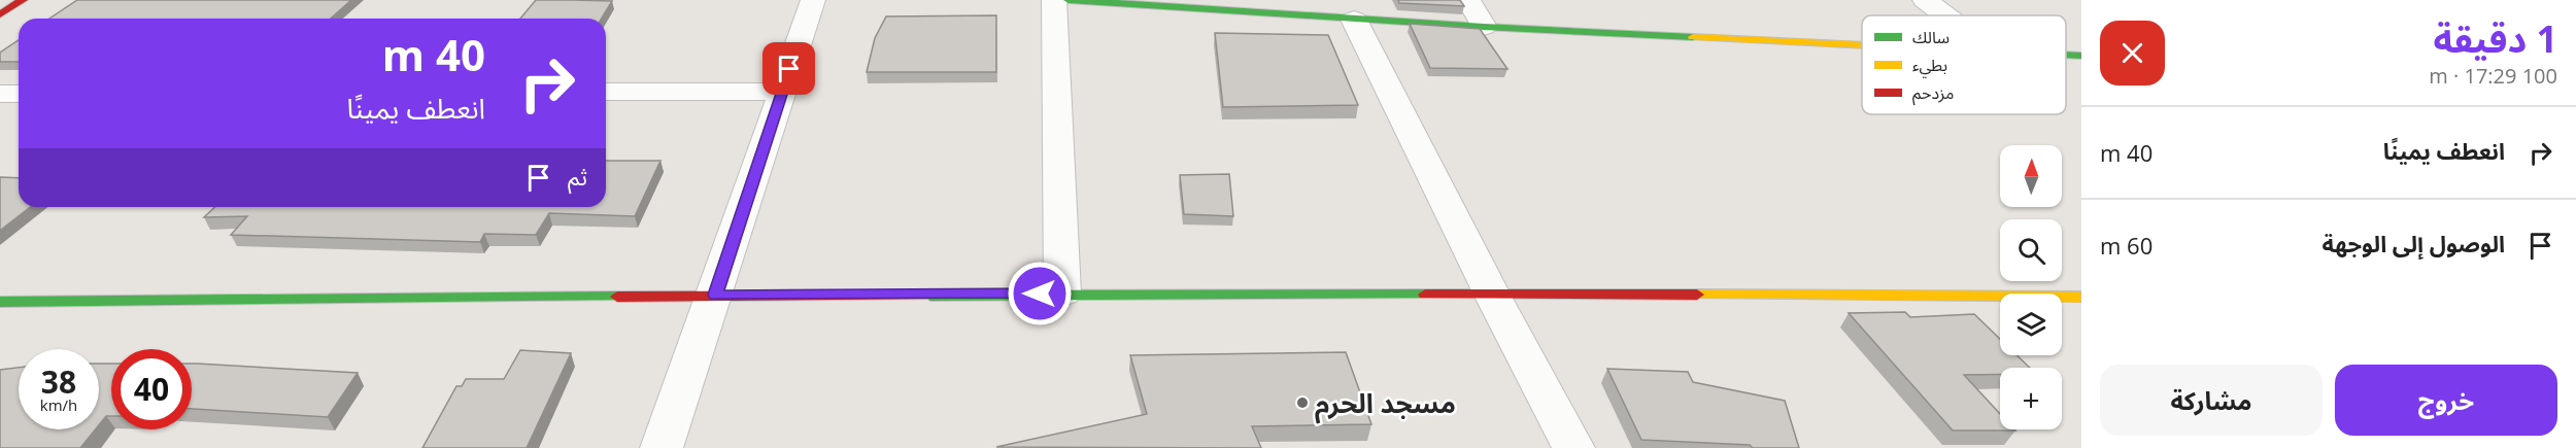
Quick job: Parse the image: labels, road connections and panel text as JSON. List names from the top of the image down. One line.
{"places":["مسجد الحرم"],"legend":["سالك","بطيء","مزدحم"],"north":"top","page":{"heading":["1 دقيقة","100 m · 17:29"],"turn":["40 m","انعطف يمينًا"],"list":[{"name":"انعطف يمينًا","value":"40 m"},{"name":"الوصول إلى الوجهة","value":"60 m"}],"map_buttons":"+","then":"ثم","speed":"38 km/h","limit":"40","buttons":["خروج","مشاركة"]}}
